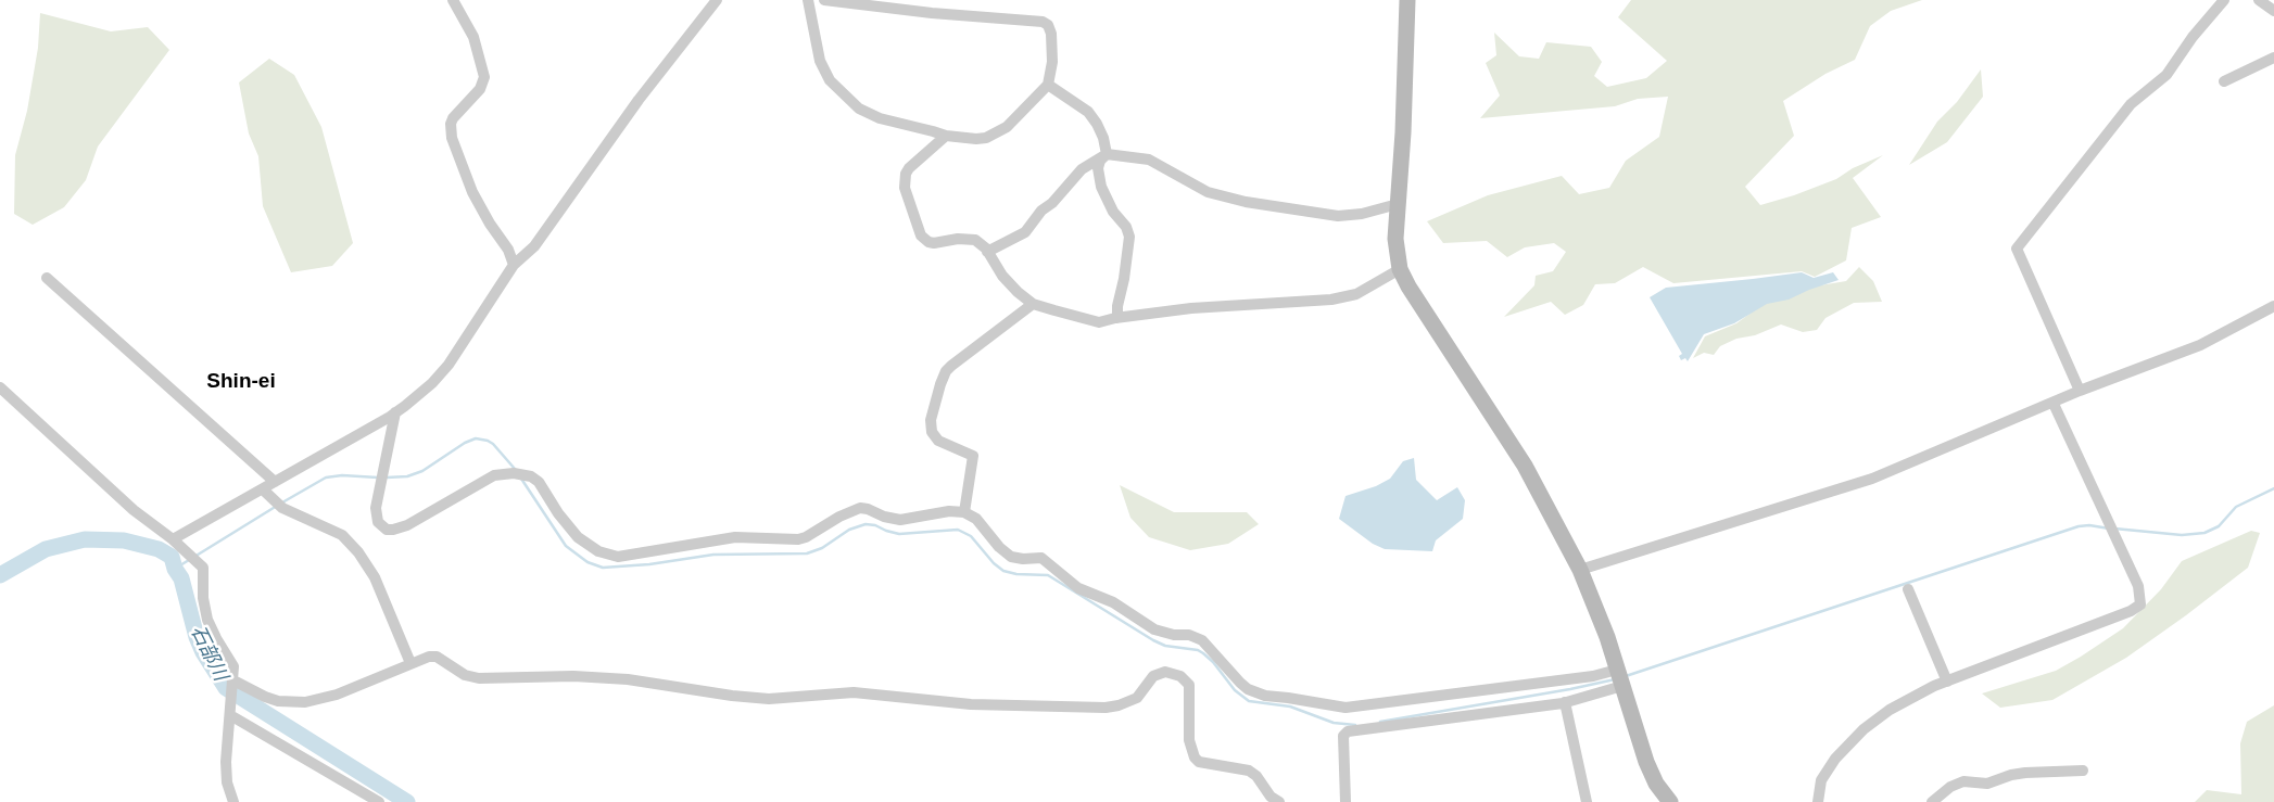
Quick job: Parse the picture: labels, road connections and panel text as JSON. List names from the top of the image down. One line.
{"districts":["Shin-ei"],"water":["石部川"]}
